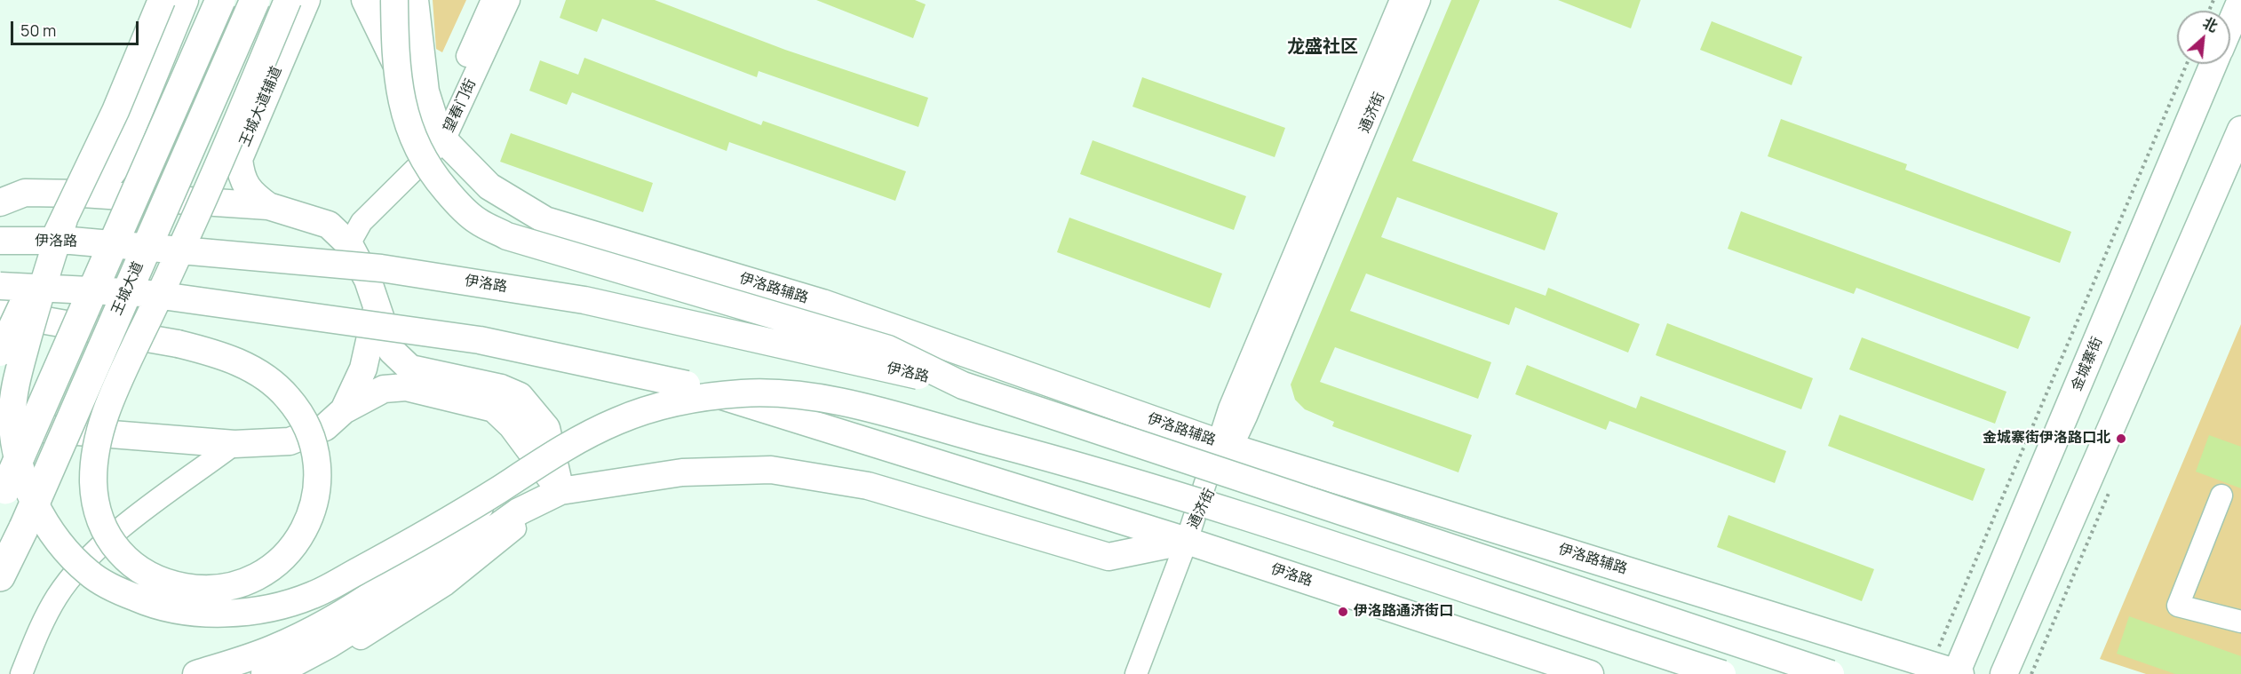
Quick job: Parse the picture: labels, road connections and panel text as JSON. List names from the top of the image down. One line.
{"streets":{"highway":["王城大道"],"main road":["王城大道辅道","伊洛路","伊洛路辅路","金城寨街"],"street":["望春门街","通济街"]},"crossings":[["望春门街","伊洛路辅路"],["通济街","伊洛路"],["通济街","伊洛路辅路"],["伊洛路辅路","金城寨街"]],"districts":["龙盛社区"],"places":["金城寨街伊洛路口北","伊洛路通济街口"],"scale_bar":"50 m","north":"top right"}
